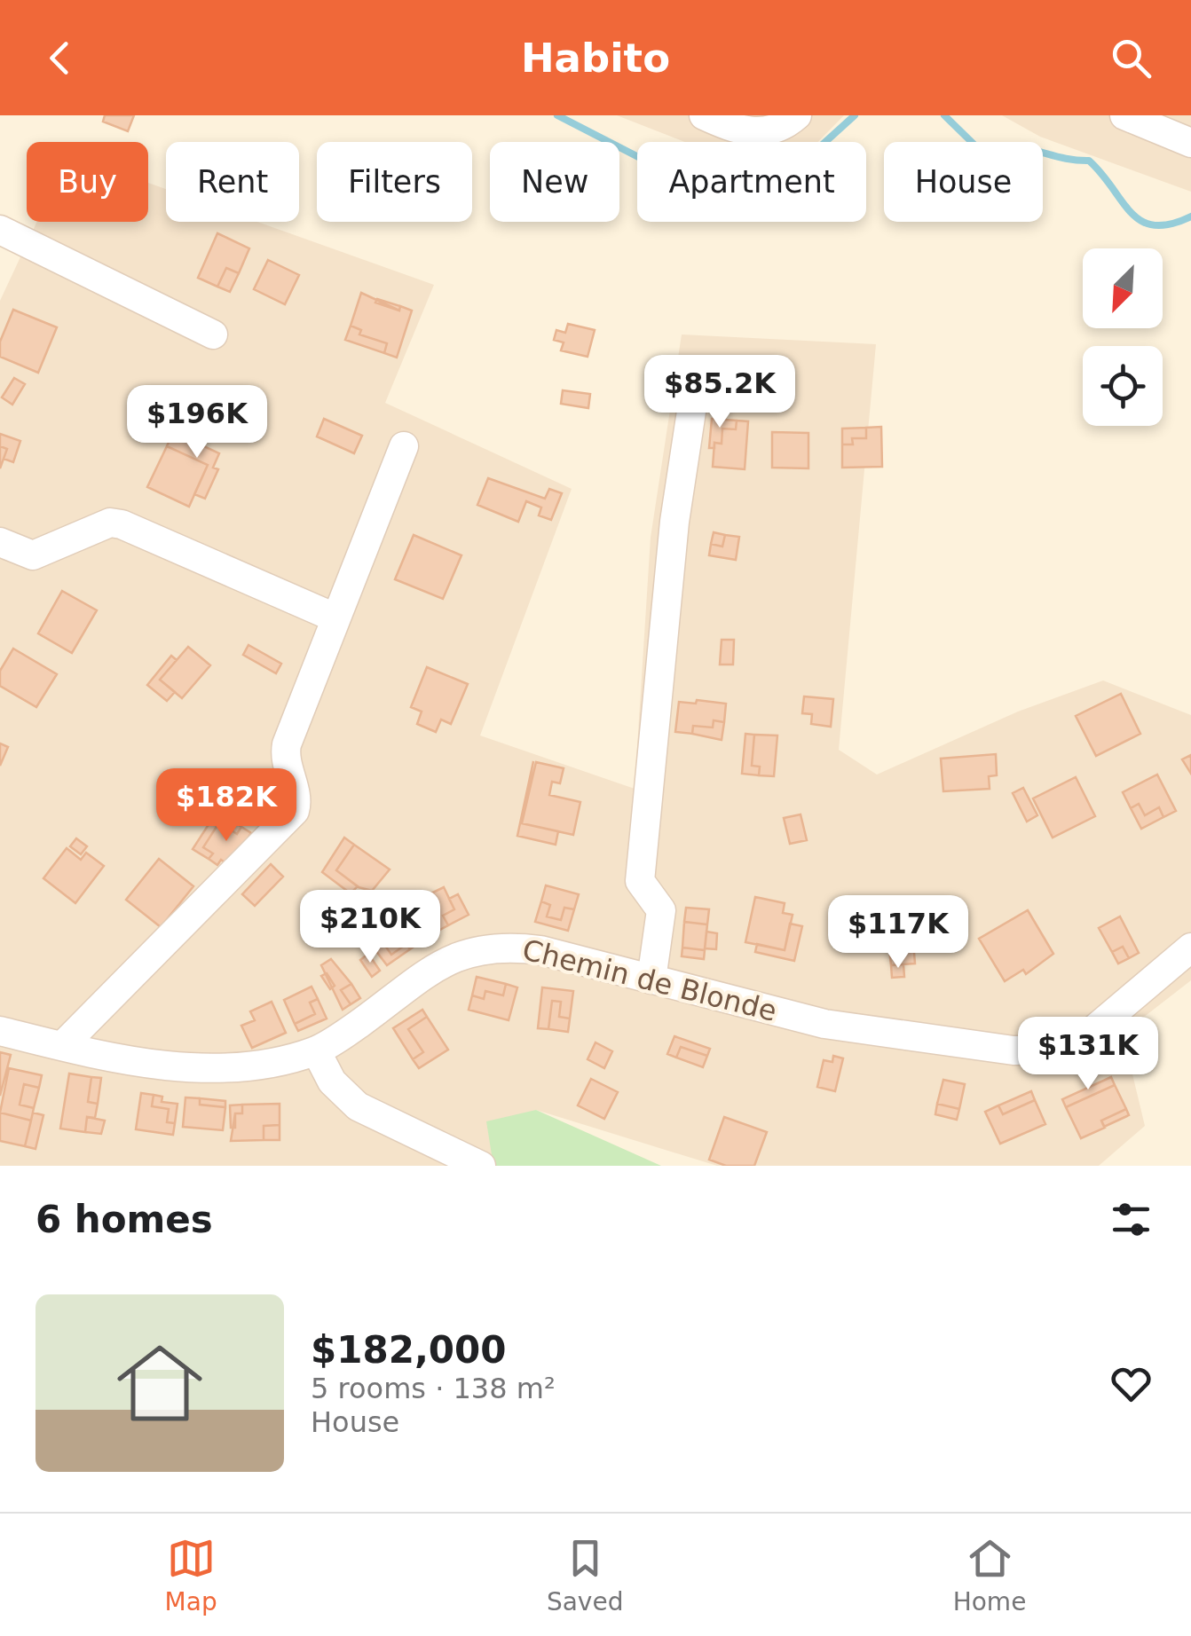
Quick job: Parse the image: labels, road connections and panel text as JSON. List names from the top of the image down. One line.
{"streets":{"street":["Chemin de Blonde"]},"north":"bottom left","page":{"header":"Habito","chip":["Buy","Rent","Filters","New","Apartment","House"],"price":["$85.2K","$196K","$182K","$210K","$117K","$131K"],"heading":"6 homes","list":[{"name":"$182,000","note":"5 rooms · 138 m² · House"}],"tabs":["Map","Saved","Home"]}}
